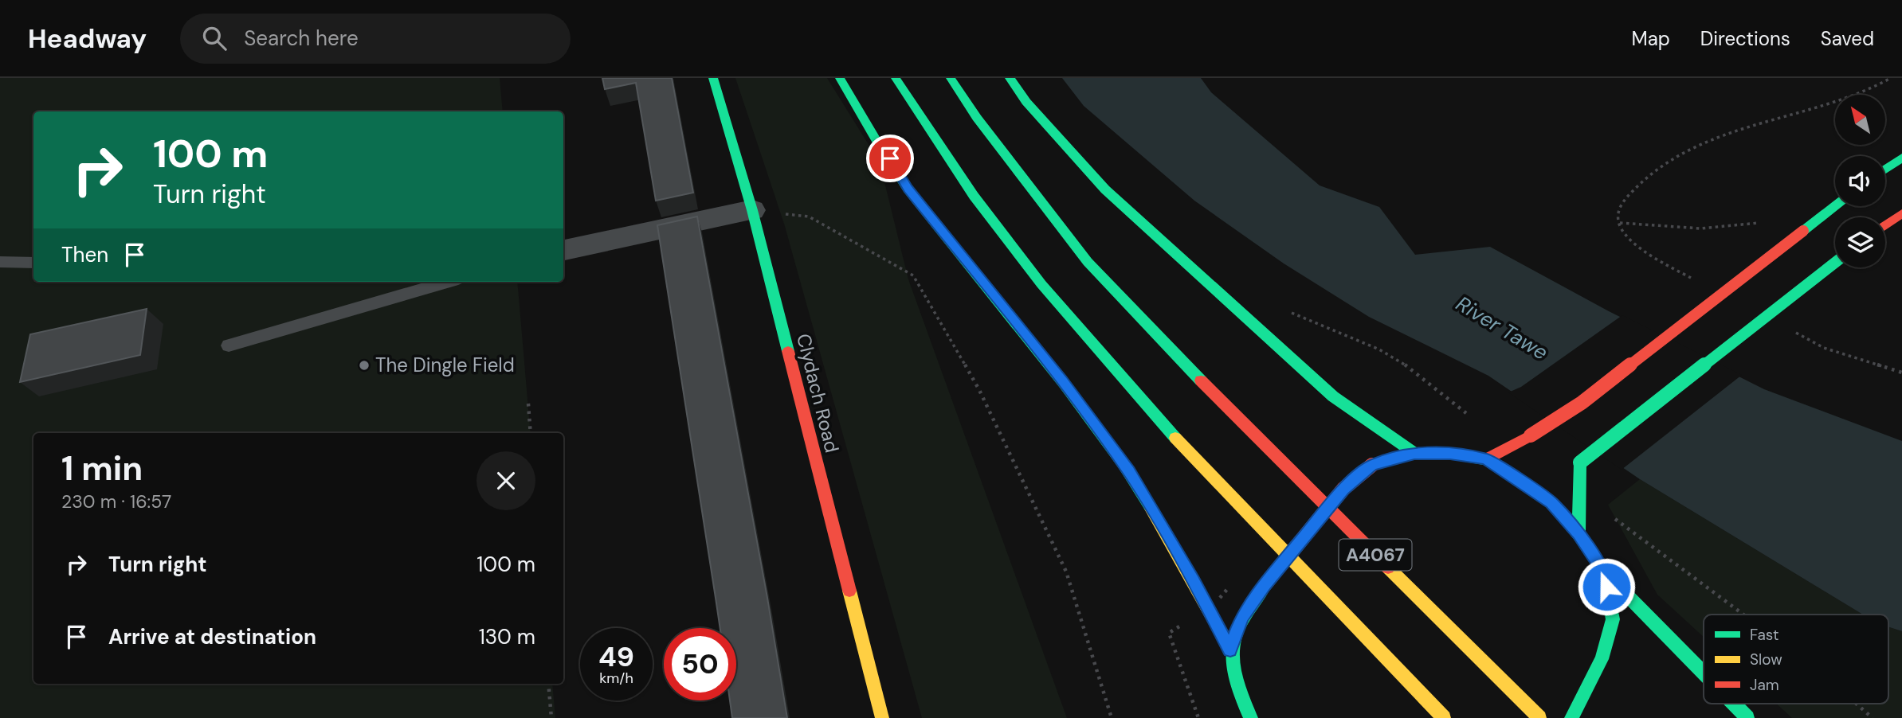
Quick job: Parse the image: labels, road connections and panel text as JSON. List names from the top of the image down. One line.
{"streets":{"main road":["Clydach Road","A4067"]},"water":["River Tawe"],"places":["The Dingle Field"],"legend":["Fast","Slow","Jam"],"north":"top left","page":{"header":"Headway","search":"Search here","nav":["Map","Directions","Saved"],"turn":["100 m","Turn right"],"then":"Then","heading":["1 min","230 m · 16:57"],"list":[{"name":"Turn right","value":"100 m"},{"name":"Arrive at destination","value":"130 m"}],"speed":"49 km/h","limit":"50"}}
